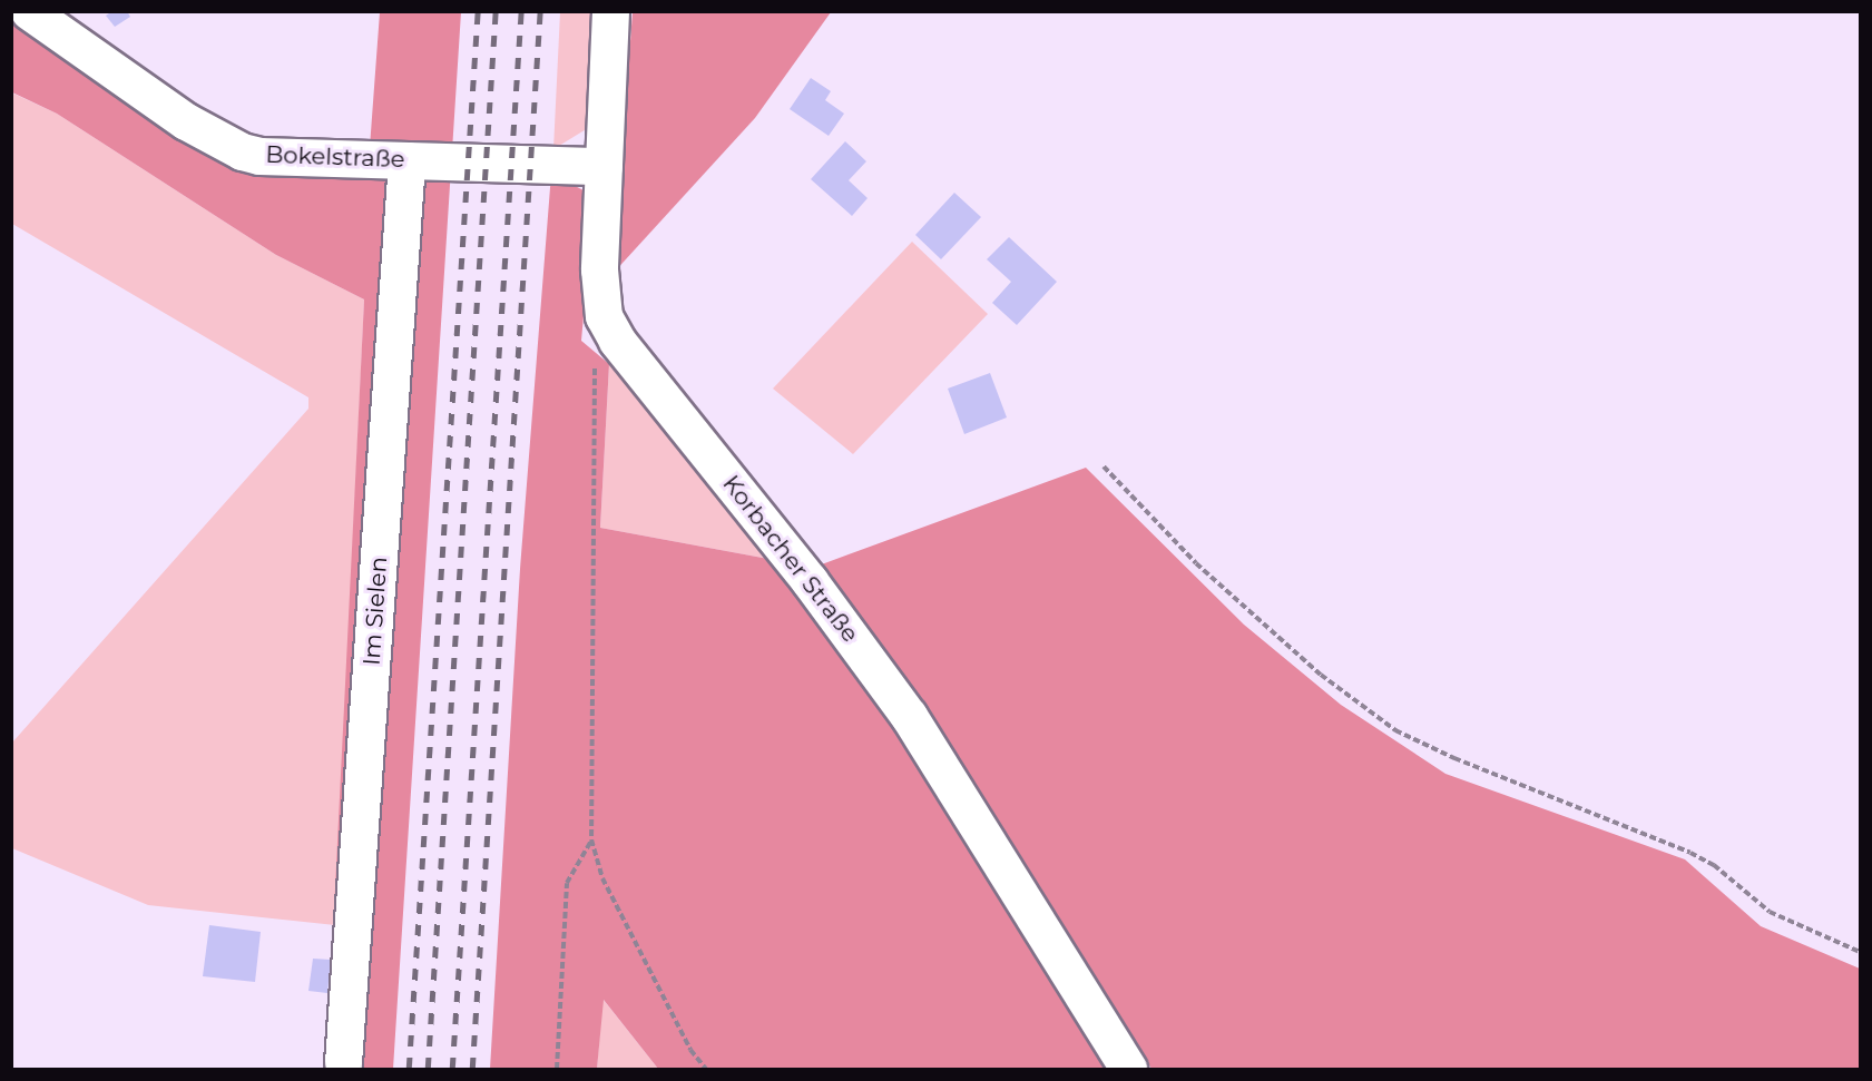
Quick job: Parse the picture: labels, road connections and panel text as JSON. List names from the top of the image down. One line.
{"streets":{"street":["Bokelstraße","Korbacher Straße","Im Sielen"]},"crossings":[["Bokelstraße","Korbacher Straße"],["Bokelstraße","Im Sielen"]]}
